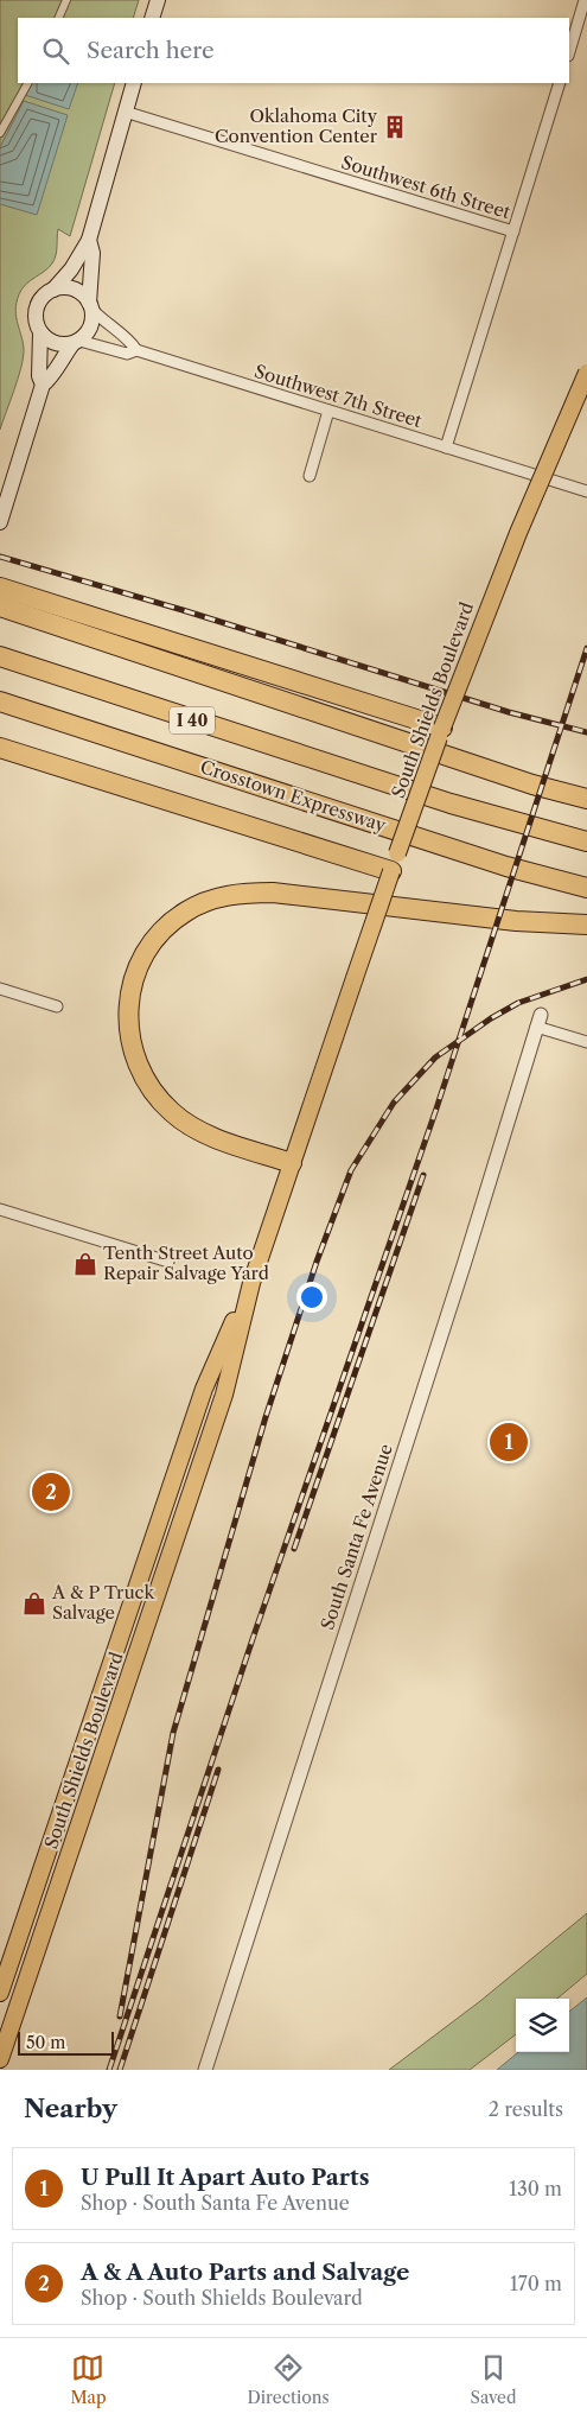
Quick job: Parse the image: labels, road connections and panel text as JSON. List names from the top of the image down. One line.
{"streets":{"highway":["I 40","Crosstown Expressway"],"main road":["South Shields Boulevard"],"street":["Southwest 6th Street","Southwest 7th Street","South Santa Fe Avenue"]},"places":{"building":["Oklahoma City Convention Center"],"shop":["Tenth Street Auto Repair Salvage Yard","A & P Truck Salvage"]},"scale_bar":"50 m","page":{"search":"Search here","pins":["1","2"],"scale":"50 m","heading":["Nearby","2 results"],"list":[{"mark":"1","name":"U Pull It Apart Auto Parts","note":"Shop · South Santa Fe Avenue","value":"130 m"},{"mark":"2","name":"A & A Auto Parts and Salvage","note":"Shop · South Shields Boulevard","value":"170 m"}],"nav":["Map","Directions","Saved"]}}
